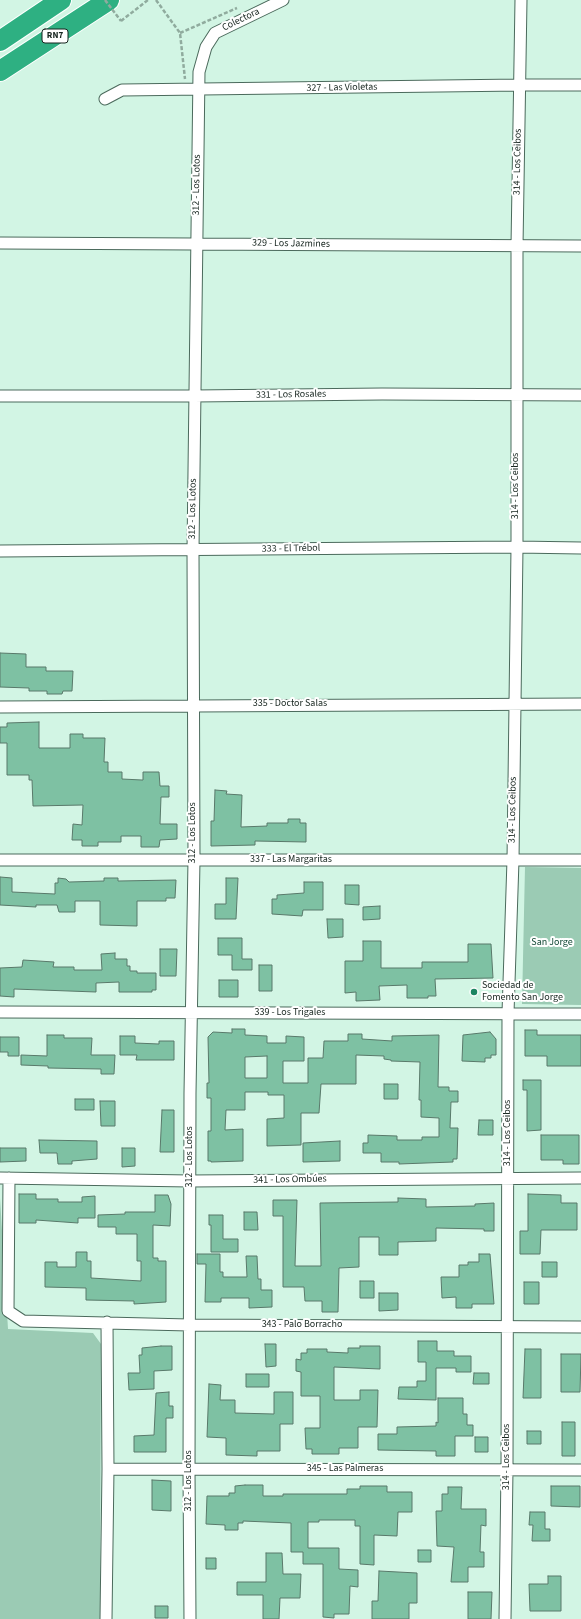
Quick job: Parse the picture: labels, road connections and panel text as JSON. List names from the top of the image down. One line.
{"streets":{"highway":["RN7"],"street":["Colectora","327 - Las Violetas","314 - Los Ceibos","312 - Los Lotos","329 - Los Jazmines","331 - Los Rosales","333 - El Trébol","335 - Doctor Salas","337 - Las Margaritas","339 - Los Trigales","341 - Los Ombúes","343 - Palo Borracho","345 - Las Palmeras"]},"crossings":[["Colectora","312 - Los Lotos"],["327 - Las Violetas","314 - Los Ceibos"],["327 - Las Violetas","312 - Los Lotos"],["314 - Los Ceibos","329 - Los Jazmines"],["314 - Los Ceibos","331 - Los Rosales"],["314 - Los Ceibos","333 - El Trébol"],["314 - Los Ceibos","335 - Doctor Salas"],["314 - Los Ceibos","337 - Las Margaritas"],["314 - Los Ceibos","339 - Los Trigales"],["314 - Los Ceibos","341 - Los Ombúes"],["314 - Los Ceibos","343 - Palo Borracho"],["314 - Los Ceibos","345 - Las Palmeras"],["312 - Los Lotos","329 - Los Jazmines"],["312 - Los Lotos","331 - Los Rosales"],["312 - Los Lotos","333 - El Trébol"],["312 - Los Lotos","335 - Doctor Salas"],["312 - Los Lotos","337 - Las Margaritas"],["312 - Los Lotos","339 - Los Trigales"],["312 - Los Lotos","341 - Los Ombúes"],["312 - Los Lotos","343 - Palo Borracho"],["312 - Los Lotos","345 - Las Palmeras"],["341 - Los Ombúes","343 - Palo Borracho"]],"parks":["San Jorge"],"places":["Sociedad de Fomento San Jorge"]}
